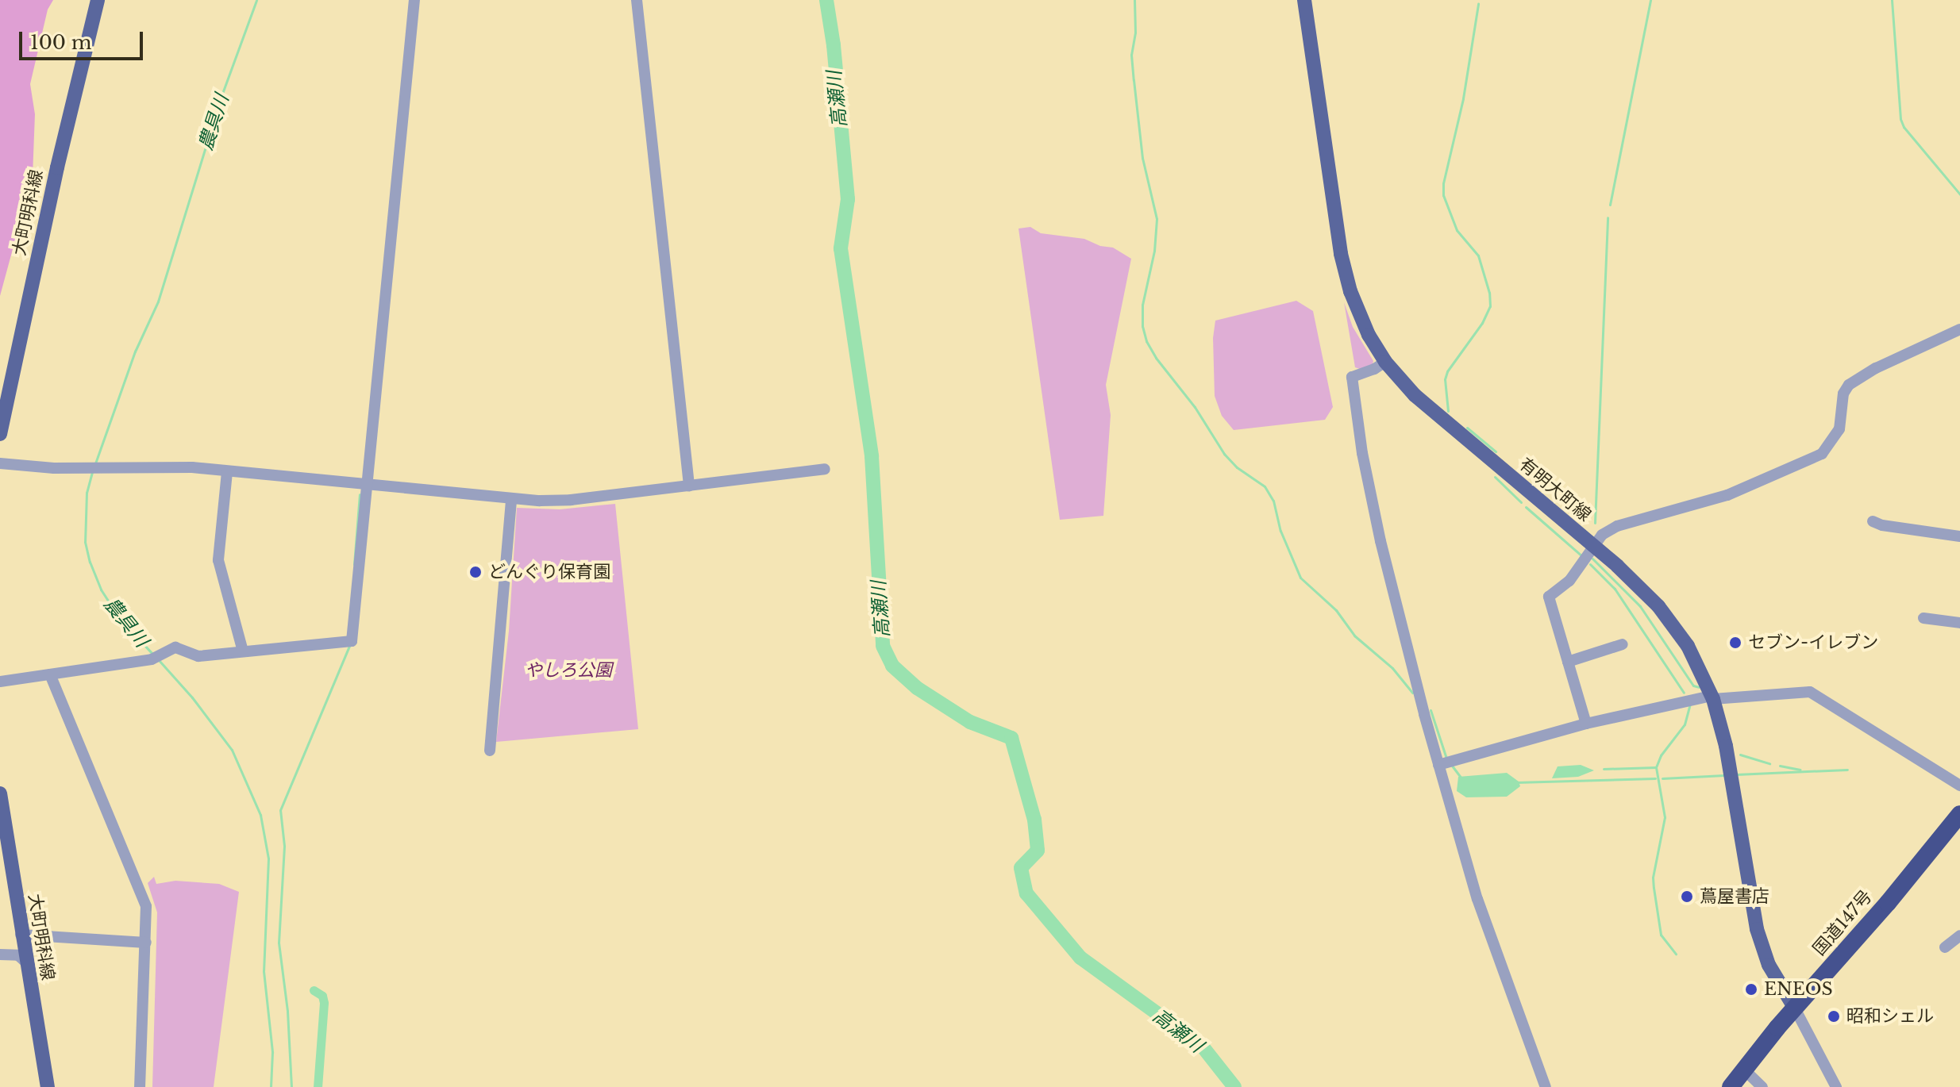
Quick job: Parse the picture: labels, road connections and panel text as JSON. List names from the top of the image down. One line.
{"streets":{"highway":["国道147号"],"main road":["大町明科線","有明大町線"]},"crossings":[["有明大町線","国道147号"]],"water":["高瀬川","農具川"],"parks":["やしろ公園"],"places":["どんぐり保育園","セブン-イレブン","蔦屋書店","ENEOS","昭和シェル"],"scale_bar":"100 m"}
